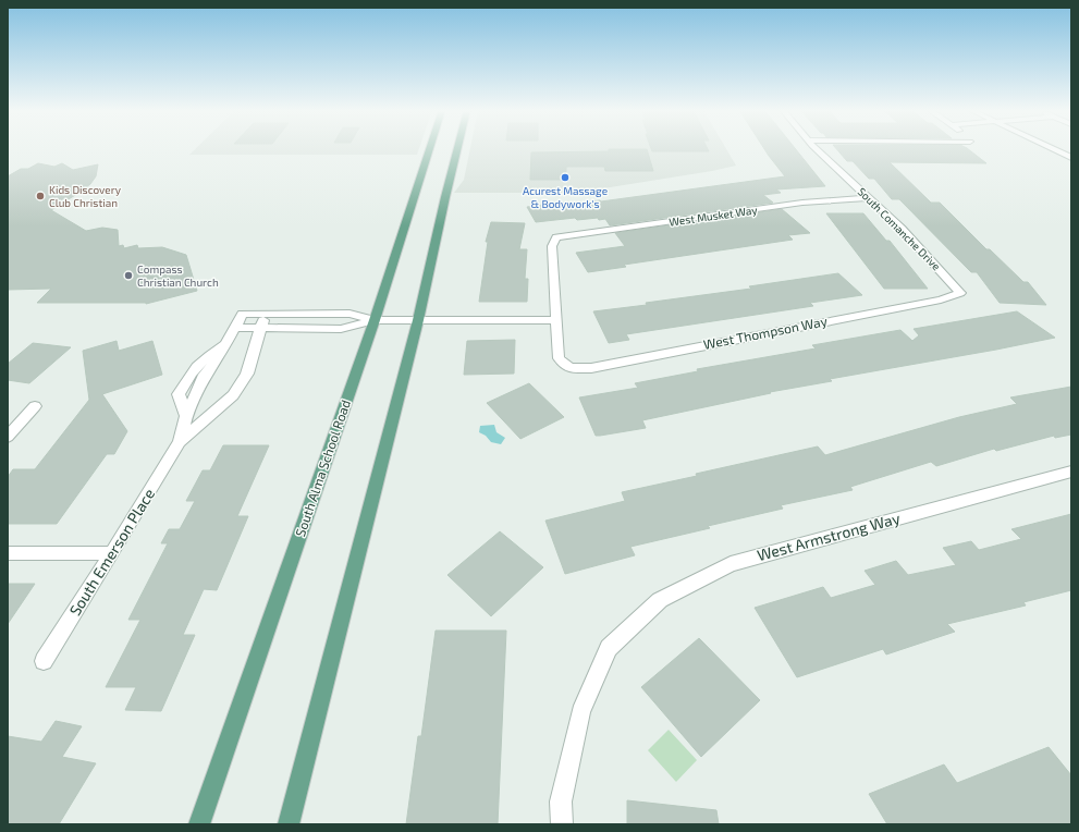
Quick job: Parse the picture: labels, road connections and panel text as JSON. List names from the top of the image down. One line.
{"streets":{"main road":["South Alma School Road"],"street":["West Musket Way","South Comanche Drive","West Thompson Way","West Armstrong Way","South Emerson Place"]},"crossings":[["West Musket Way","South Comanche Drive"],["West Musket Way","West Thompson Way"],["South Comanche Drive","West Thompson Way"]],"places":["Acurest Massage & Bodywork's","Kids Discovery Club Christian","Compass Christian Church"]}
